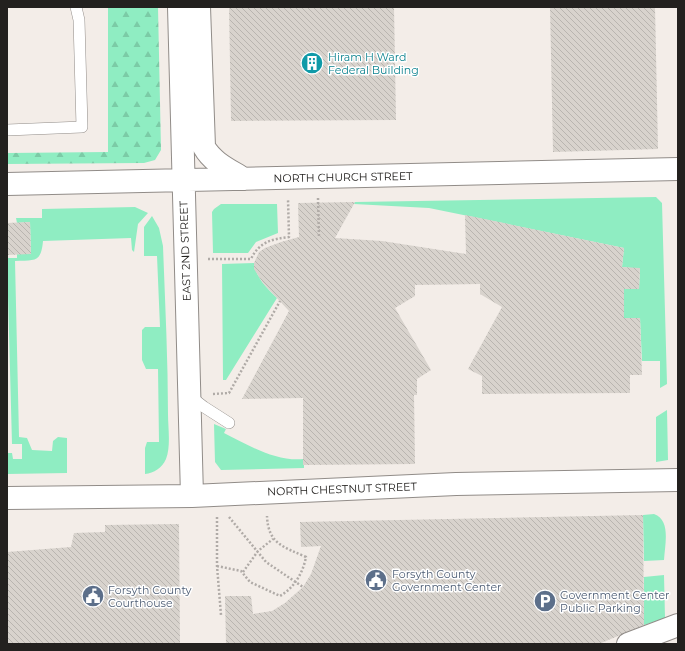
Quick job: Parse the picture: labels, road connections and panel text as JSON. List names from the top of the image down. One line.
{"streets":{"street":["NORTH CHURCH STREET","EAST 2ND STREET","NORTH CHESTNUT STREET"]},"crossings":[["NORTH CHURCH STREET","EAST 2ND STREET"],["EAST 2ND STREET","NORTH CHESTNUT STREET"]],"places":{"building":["Hiram H Ward Federal Building"],"public building":["Forsyth County Government Center","Forsyth County Courthouse"],"parking":["Government Center Public Parking"]}}
